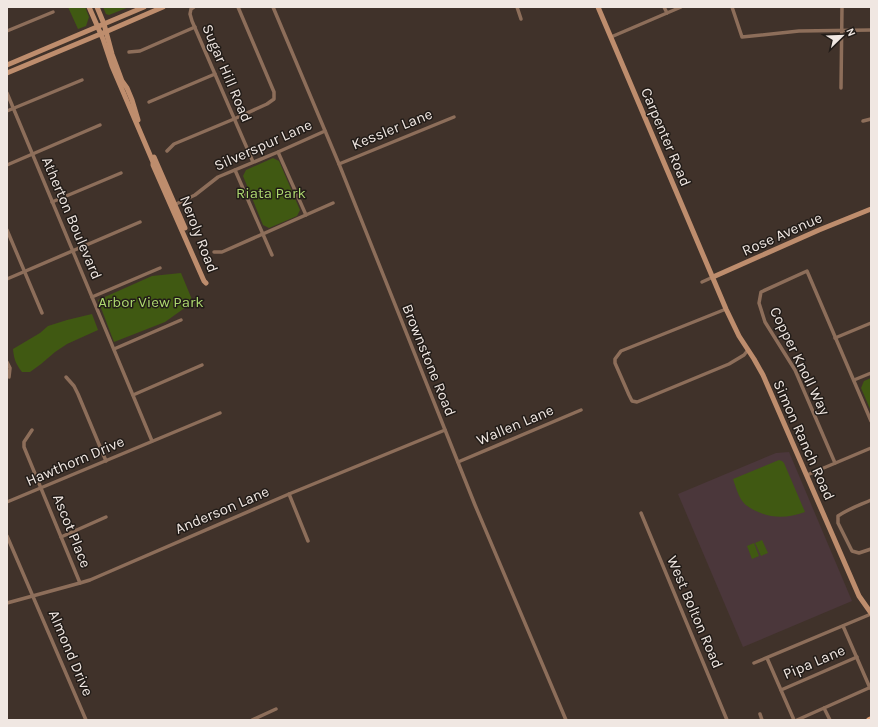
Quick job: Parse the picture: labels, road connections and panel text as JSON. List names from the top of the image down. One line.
{"streets":{"street":["Sugar Hill Road","Kessler Lane","Carpenter Road","Silverspur Lane","Atherton Boulevard","Neroly Road","Rose Avenue","Brownstone Road","Copper Knoll Way","Wallen Lane","Simon Ranch Road","Hawthorn Drive","Anderson Lane","Ascot Place","West Bolton Road","Almond Drive","Pipa Lane"]},"crossings":[["Sugar Hill Road","Silverspur Lane"],["Kessler Lane","Brownstone Road"],["Carpenter Road","Rose Avenue"],["Carpenter Road","Simon Ranch Road"],["Silverspur Lane","Neroly Road"],["Silverspur Lane","Brownstone Road"],["Atherton Boulevard","Hawthorn Drive"],["Rose Avenue","Simon Ranch Road"],["Brownstone Road","Wallen Lane"],["Brownstone Road","Anderson Lane"],["Hawthorn Drive","Ascot Place"],["Anderson Lane","Ascot Place"],["Anderson Lane","Almond Drive"]],"parks":["Riata Park","Arbor View Park"],"north":"top right"}
